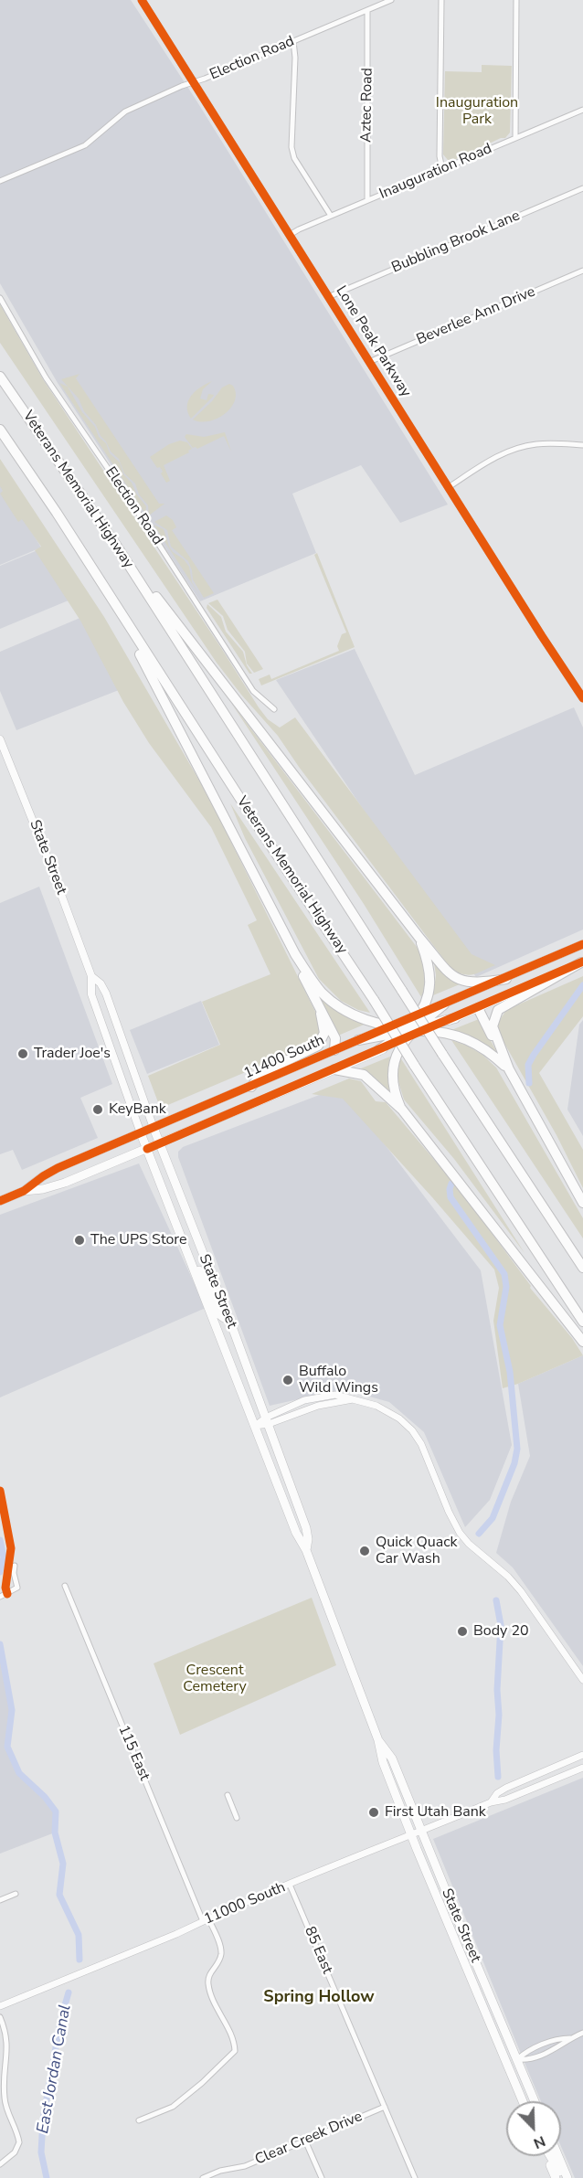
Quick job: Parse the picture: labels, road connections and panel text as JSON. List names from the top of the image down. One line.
{"streets":{"highway":["Veterans Memorial Highway"],"main road":["Lone Peak Parkway","State Street","11400 South"],"street":["Election Road","Aztec Road","Inauguration Road","Bubbling Brook Lane","Beverlee Ann Drive","115 East","11000 South","85 East","Clear Creek Drive"]},"crossings":[["Election Road","Aztec Road"],["Election Road","Lone Peak Parkway"],["Aztec Road","Inauguration Road"],["Inauguration Road","Lone Peak Parkway"],["Bubbling Brook Lane","Lone Peak Parkway"],["Beverlee Ann Drive","Lone Peak Parkway"],["State Street","11400 South"],["State Street","11000 South"],["115 East","11000 South"],["11000 South","85 East"],["85 East","Clear Creek Drive"]],"districts":["Spring Hollow"],"water":["East Jordan Canal"],"parks":["Inauguration Park","Crescent Cemetery"],"places":["Trader Joe's","KeyBank","The UPS Store","Buffalo Wild Wings","Quick Quack Car Wash","Body 20","First Utah Bank"],"north":"bottom right"}
